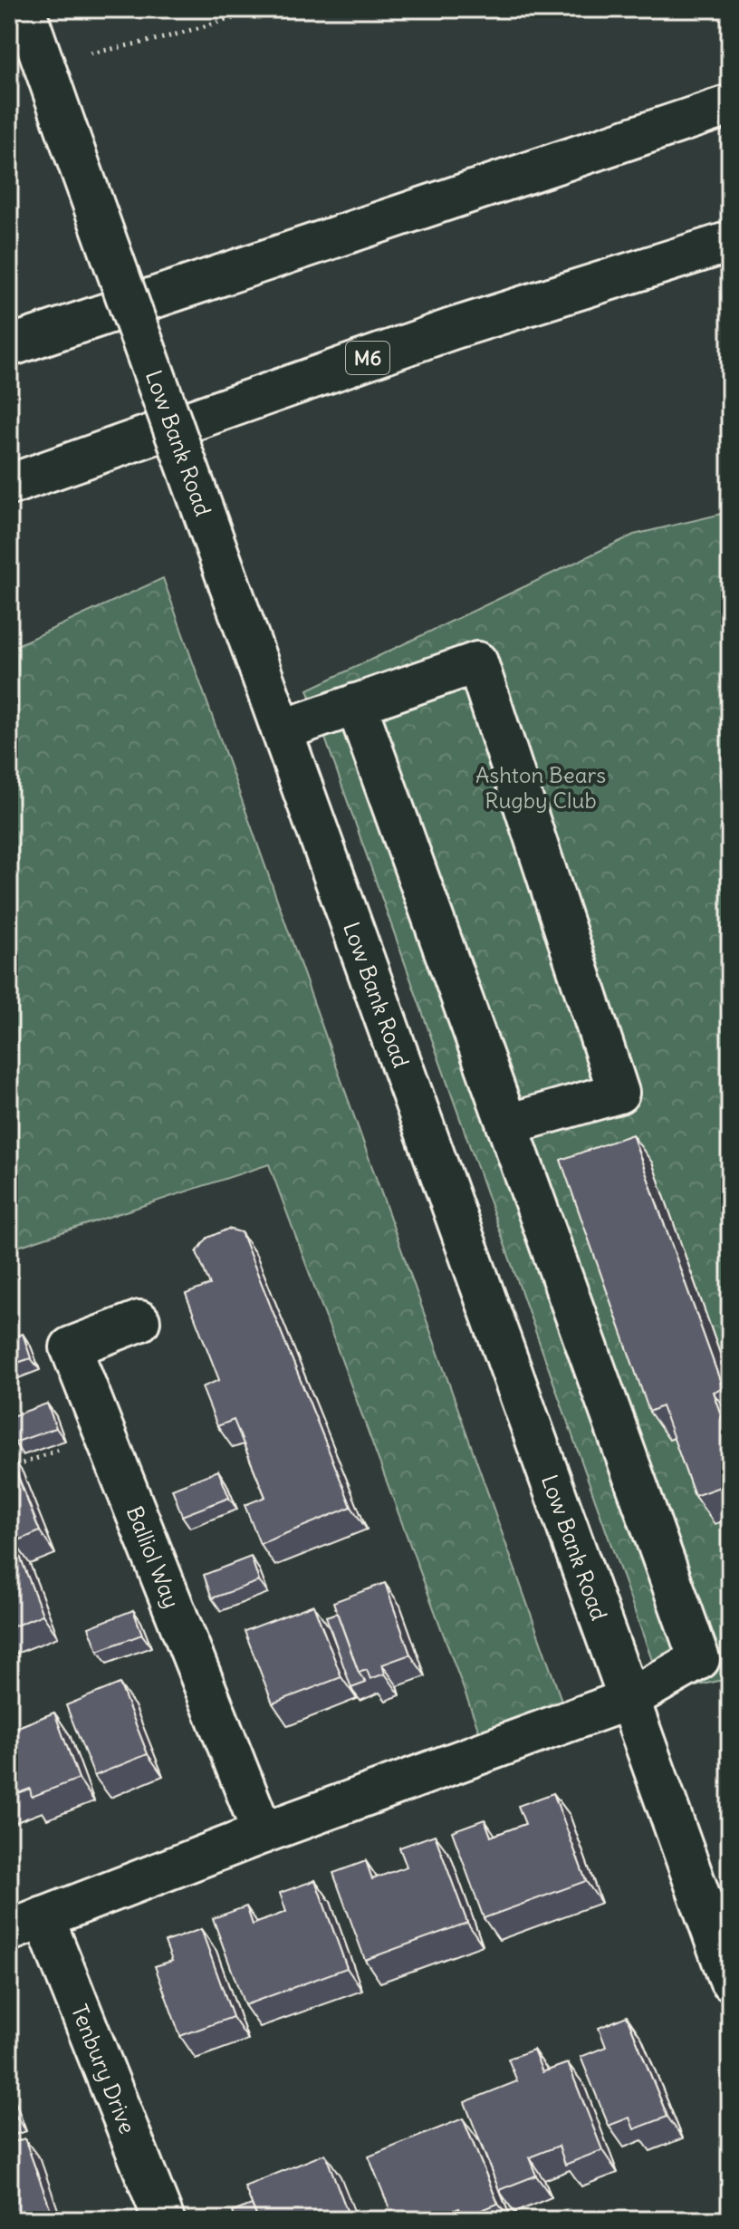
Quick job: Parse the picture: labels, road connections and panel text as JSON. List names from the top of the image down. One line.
{"streets":{"main road":["M6","Low Bank Road","Balliol Way","Tenbury Drive"]},"parks":["Ashton Bears Rugby Club"]}
